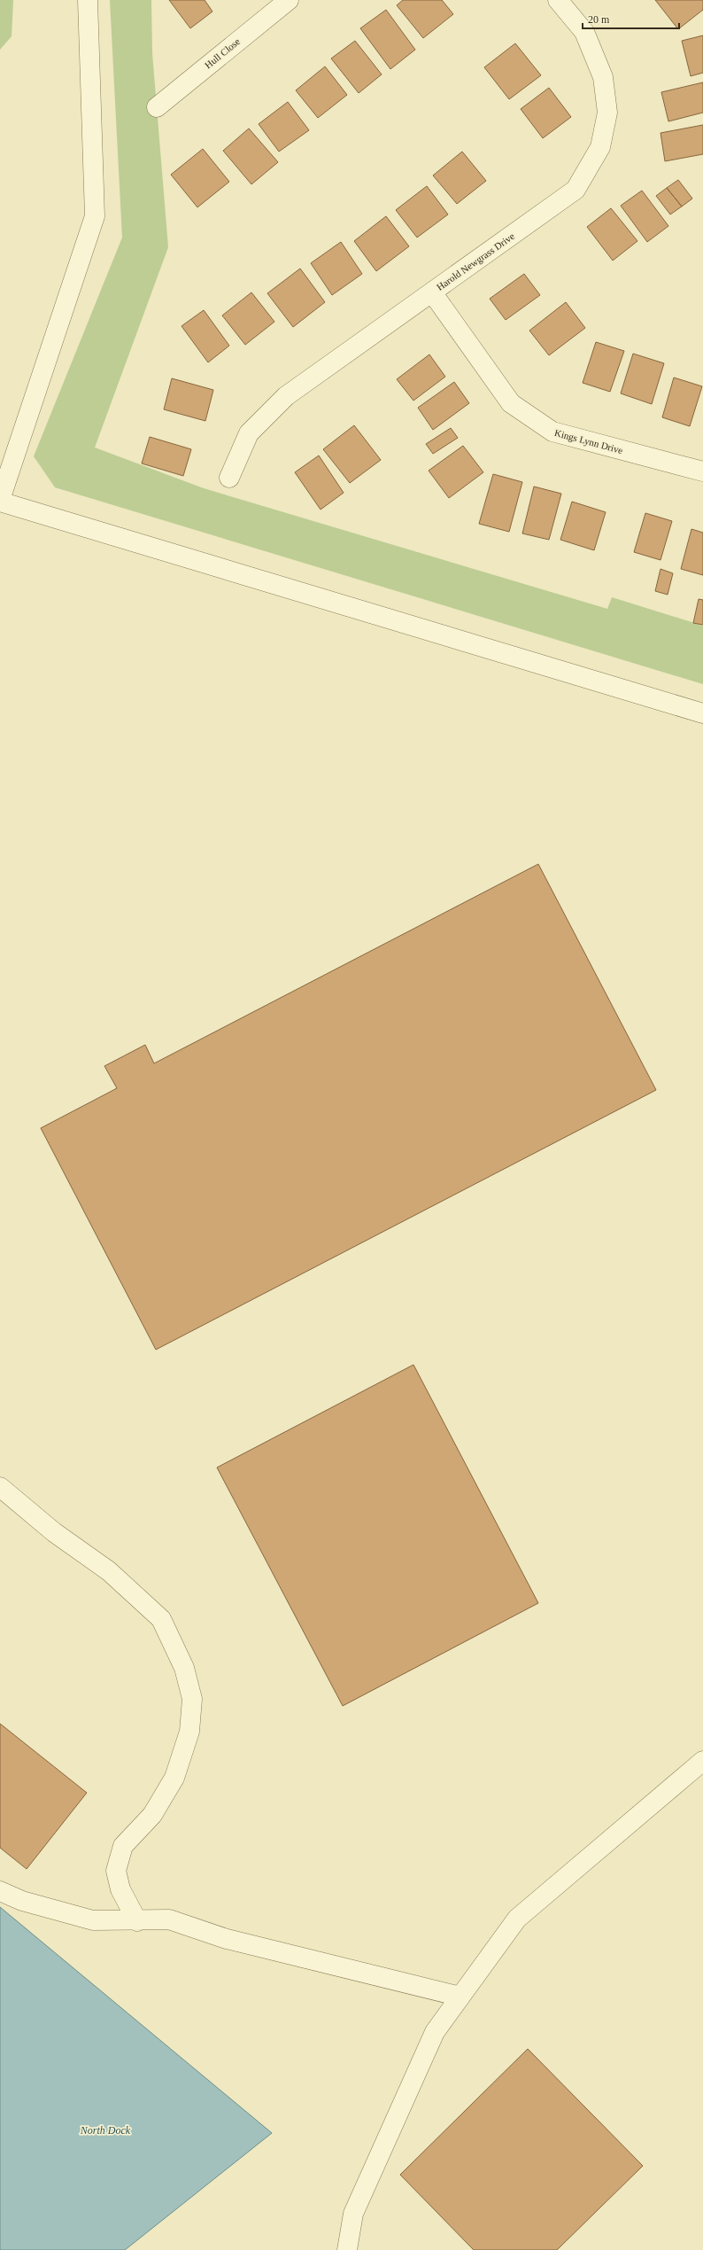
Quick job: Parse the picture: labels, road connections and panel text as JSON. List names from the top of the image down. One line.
{"streets":{"street":["Hull Close","Harold Newgrass Drive","Kings Lynn Drive"]},"crossings":[["Harold Newgrass Drive","Kings Lynn Drive"]],"water":["North Dock"],"scale_bar":"20 m"}
